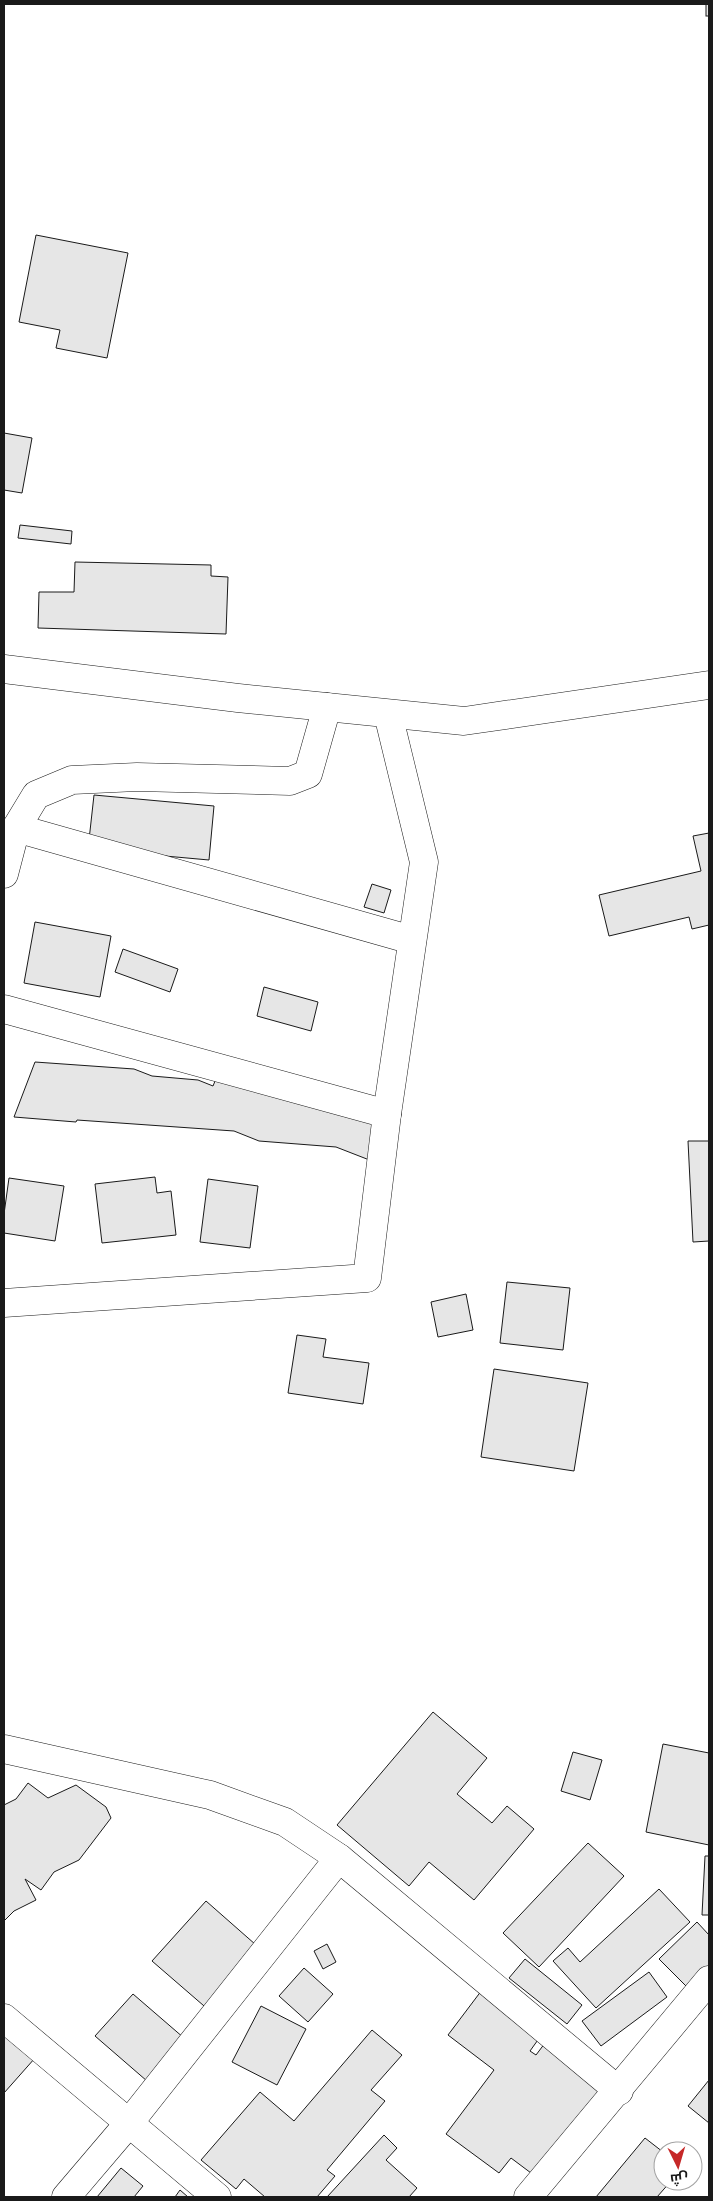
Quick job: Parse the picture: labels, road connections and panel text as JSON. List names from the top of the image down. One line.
{"north":"bottom"}
